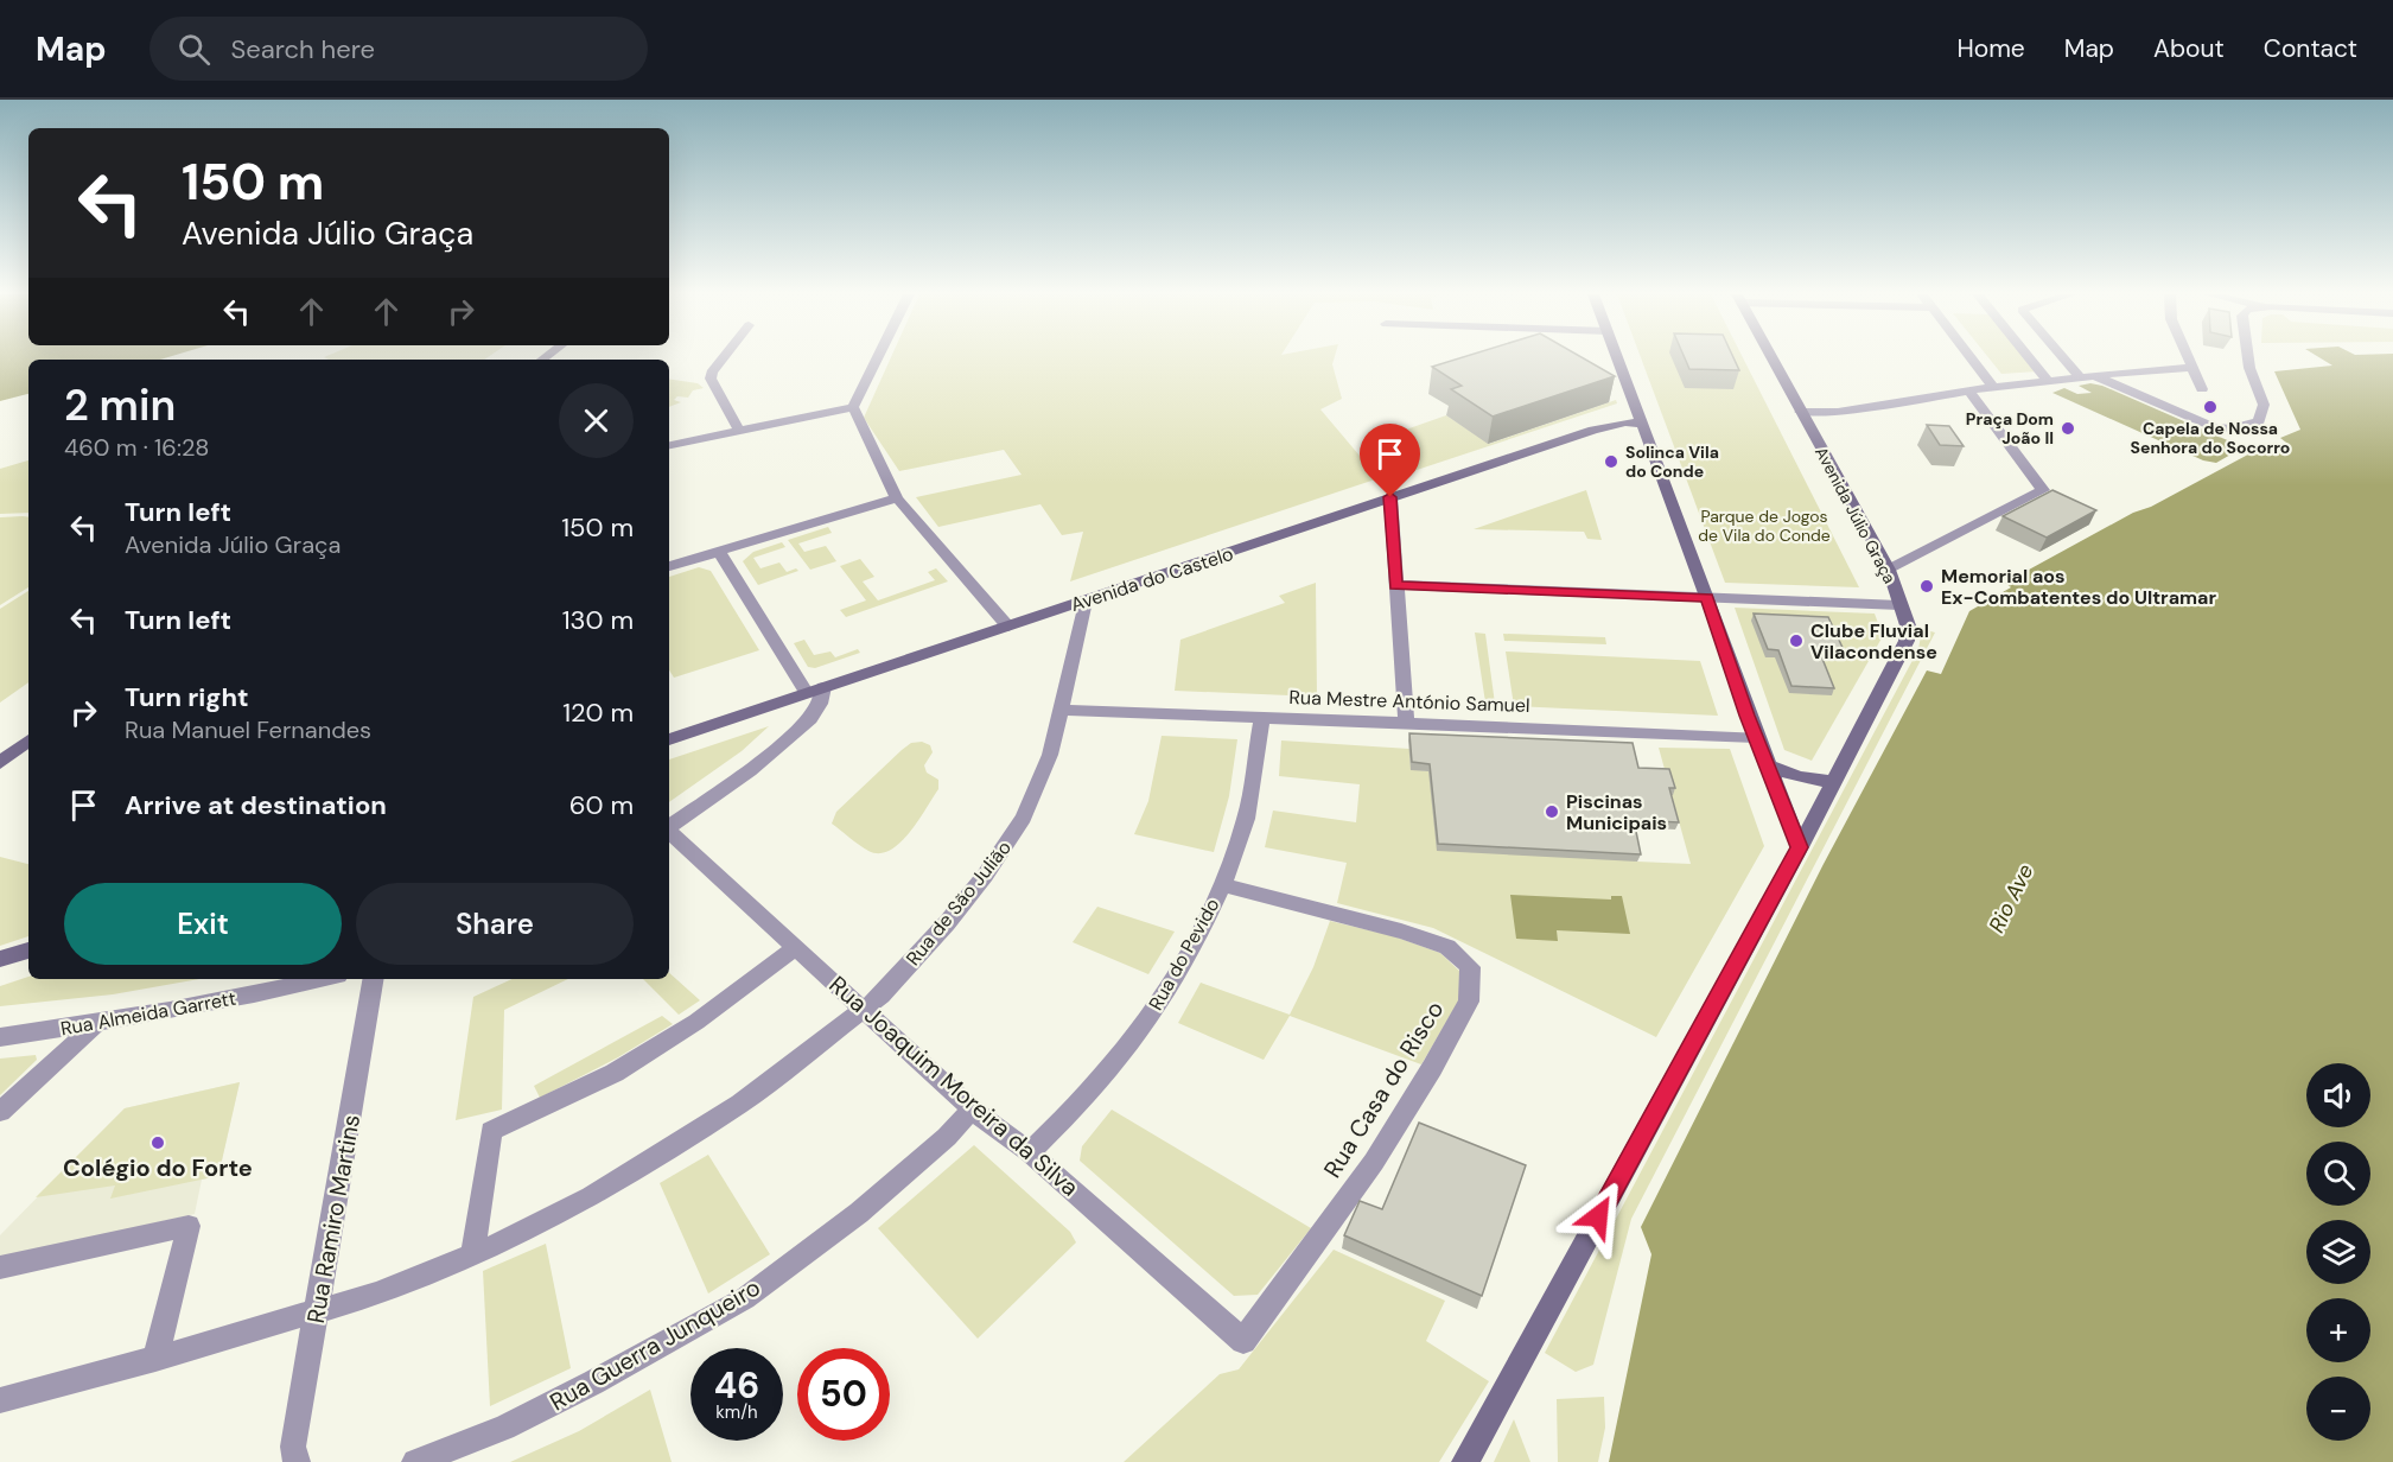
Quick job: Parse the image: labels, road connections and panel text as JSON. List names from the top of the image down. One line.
{"streets":{"street":["Avenida Júlio Graça","Avenida do Castelo","Rua Mestre António Samuel","Rua de São Julião","Rua do Pevido","Rua Almeida Garrett","Rua Joaquim Moreira da Silva","Rua Casa do Risco","Rua Ramiro Martins","Rua Guerra Junqueiro"]},"crossings":[["Avenida do Castelo","Rua de São Julião"],["Rua Mestre António Samuel","Rua de São Julião"],["Rua Mestre António Samuel","Rua do Pevido"],["Rua de São Julião","Rua Joaquim Moreira da Silva"],["Rua de São Julião","Rua Ramiro Martins"],["Rua do Pevido","Rua Joaquim Moreira da Silva"],["Rua do Pevido","Rua Casa do Risco"],["Rua Joaquim Moreira da Silva","Rua Casa do Risco"],["Rua Joaquim Moreira da Silva","Rua Guerra Junqueiro"]],"water":["Rio Ave"],"parks":["Parque de Jogos de Vila do Conde"],"places":["Capela de Nossa Senhora do Socorro","Praça Dom João II","Solinca Vila do Conde","Memorial aos Ex-Combatentes do Ultramar","Clube Fluvial Vilacondense","Piscinas Municipais","Colégio do Forte"],"page":{"header":"Map","search":"Search here","nav":["Home","Map","About","Contact"],"turn":["150 m","Avenida Júlio Graça"],"heading":["2 min","460 m · 16:28"],"list":[{"name":"Turn left","note":"Avenida Júlio Graça","value":"150 m"},{"name":"Turn left","value":"130 m"},{"name":"Turn right","note":"Rua Manuel Fernandes","value":"120 m"},{"name":"Arrive at destination","value":"60 m"}],"buttons":["Exit","Share"],"map_buttons":["+","−"],"speed":"46 km/h","limit":"50"}}
